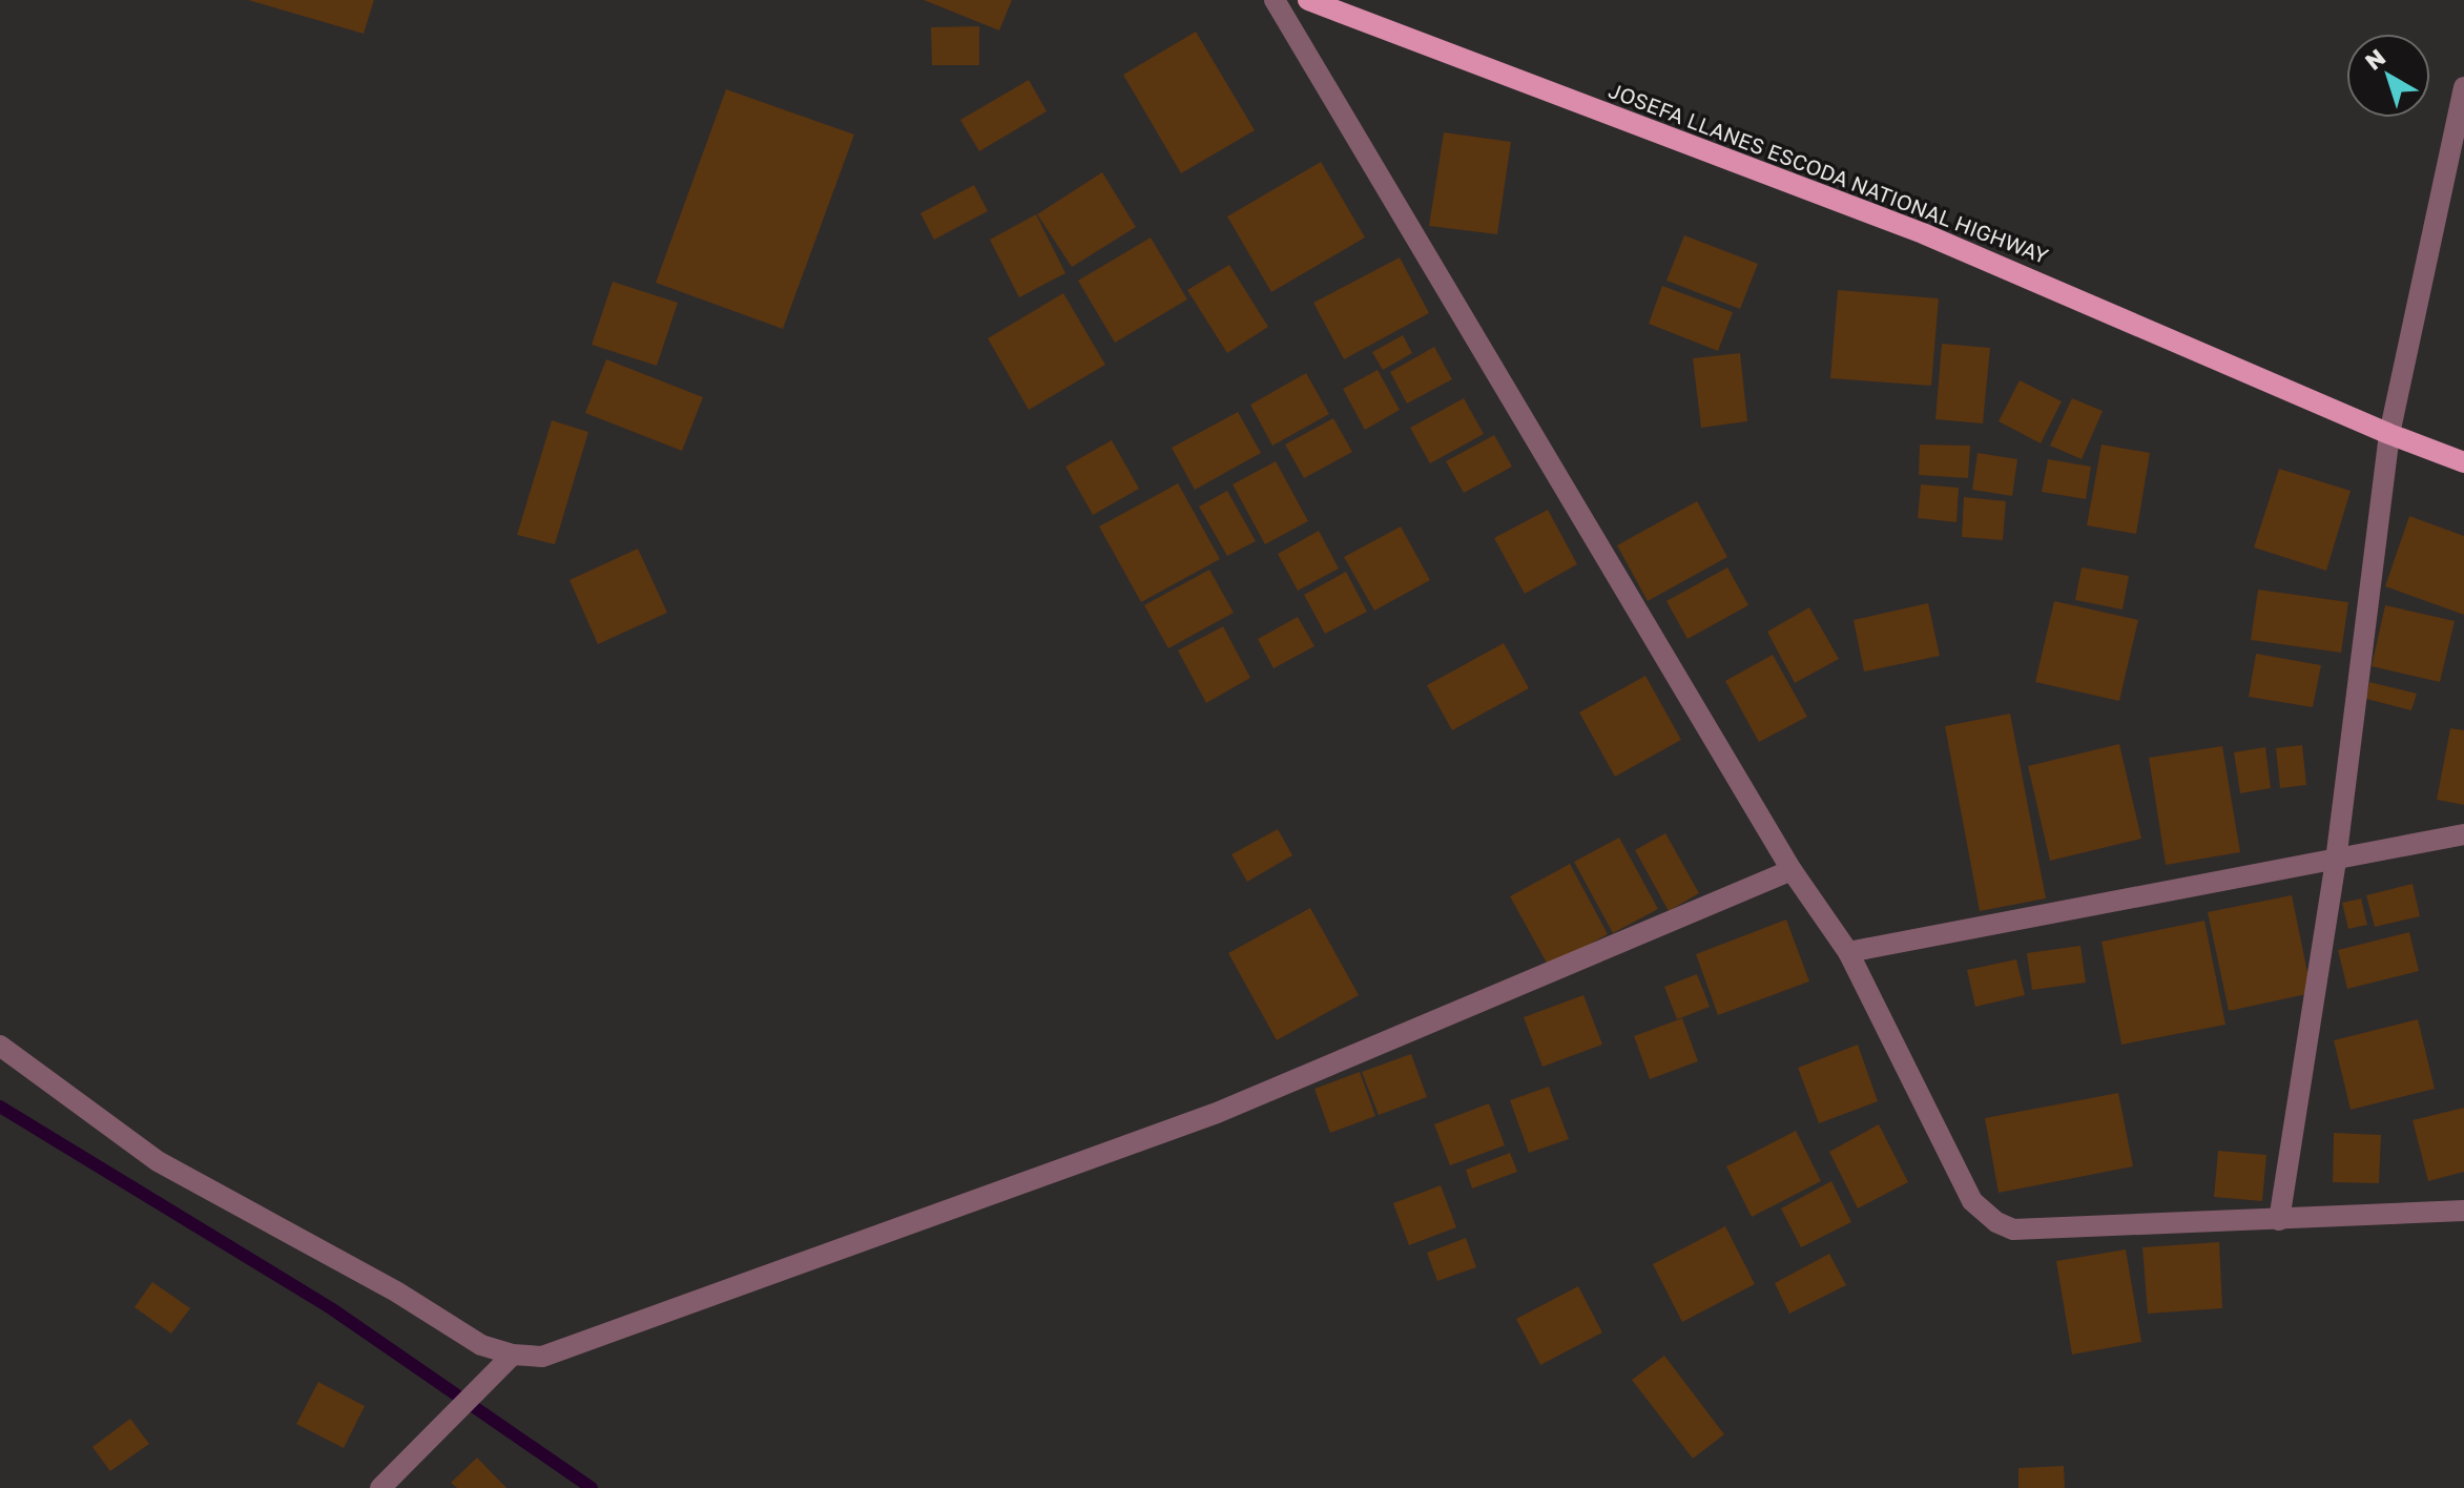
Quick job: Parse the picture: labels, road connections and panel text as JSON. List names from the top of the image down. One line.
{"streets":{"main road":["JOSEFA LLANES ESCODA NATIONAL HIGHWAY"]},"north":"top left"}
